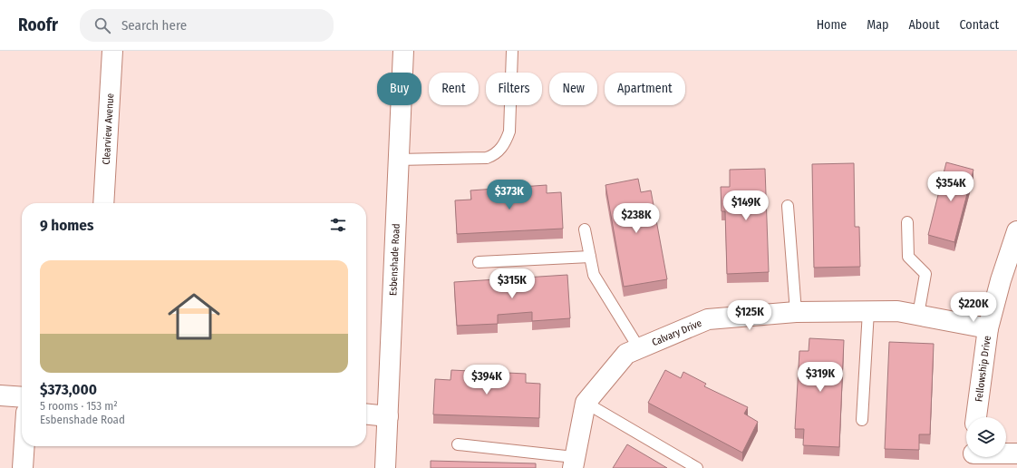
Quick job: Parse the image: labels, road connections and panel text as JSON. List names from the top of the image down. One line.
{"streets":{"street":["Clearview Avenue","Esbenshade Road","Calvary Drive","Fellowship Drive"]},"crossings":[["Calvary Drive","Fellowship Drive"]],"page":{"header":"Roofr","search":"Search here","nav":["Home","Map","About","Contact"],"chip":["Buy","Rent","Filters","New","Apartment"],"price":["$354K","$373K","$149K","$238K","$315K","$220K","$125K","$319K","$394K"],"heading":"9 homes","list":[{"name":"$373,000","note":"5 rooms · 153 m² · Esbenshade Road"}]}}
